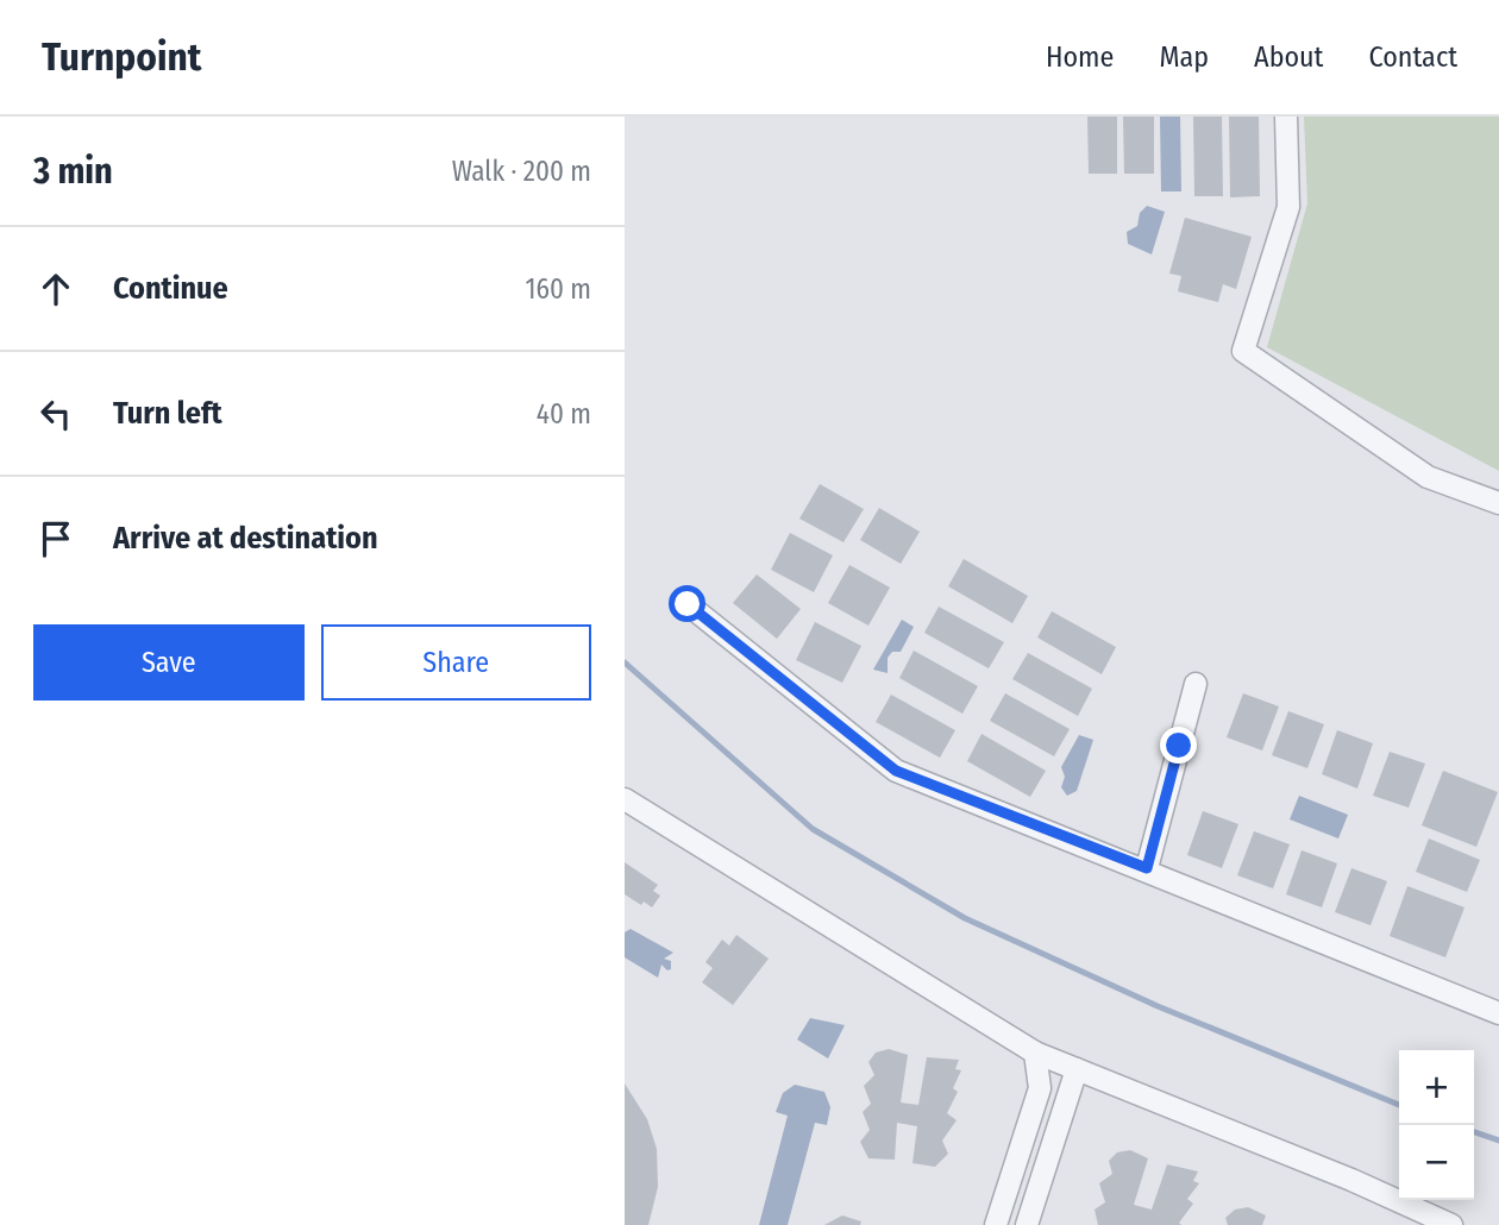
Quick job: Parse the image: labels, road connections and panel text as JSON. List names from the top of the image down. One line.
{"page":{"header":"Turnpoint","nav":["Home","Map","About","Contact"],"heading":["3 min","Walk · 200 m"],"list":[["Continue","160 m"],["Turn left","40 m"],"Arrive at destination"],"buttons":["Save","Share"],"map_buttons":["+","−"]}}
